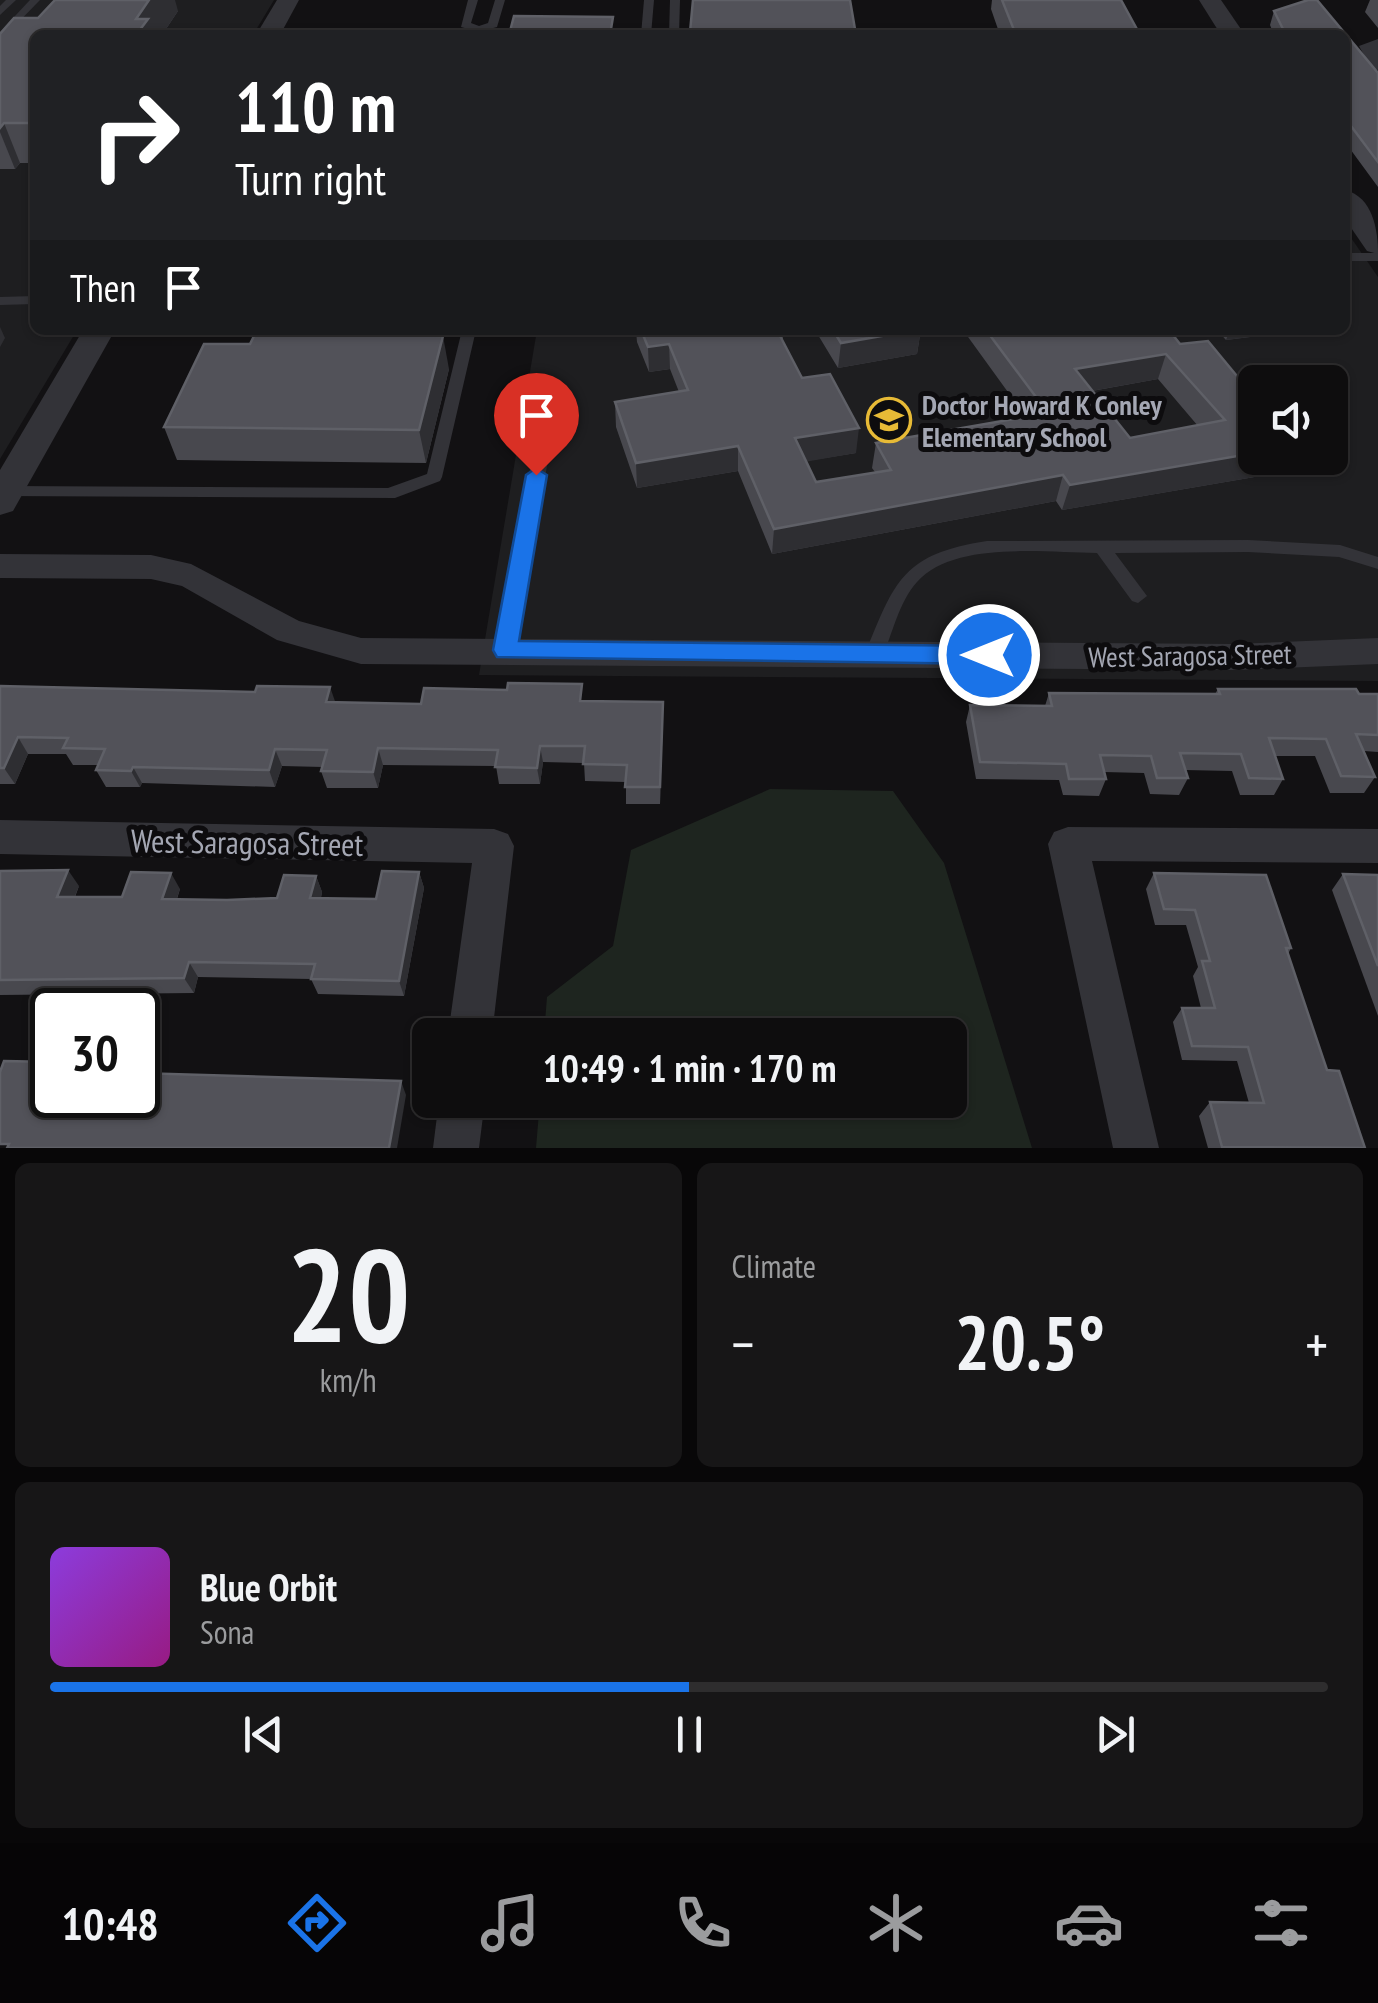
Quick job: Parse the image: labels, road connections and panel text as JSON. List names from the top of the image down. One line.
{"streets":{"street":["West Saragosa Street"]},"places":{"school or university":["Doctor Howard K Conley Elementary School"]},"page":{"turn":["110 m","Turn right"],"then":"Then","limit":"30","trip":"10:49 · 1 min · 170 m","tile":[["20","km/h"],"Climate"],"heat":["−","20.5°","+"],"song":["Blue Orbit","Sona"],"tabs":"10:48"}}
